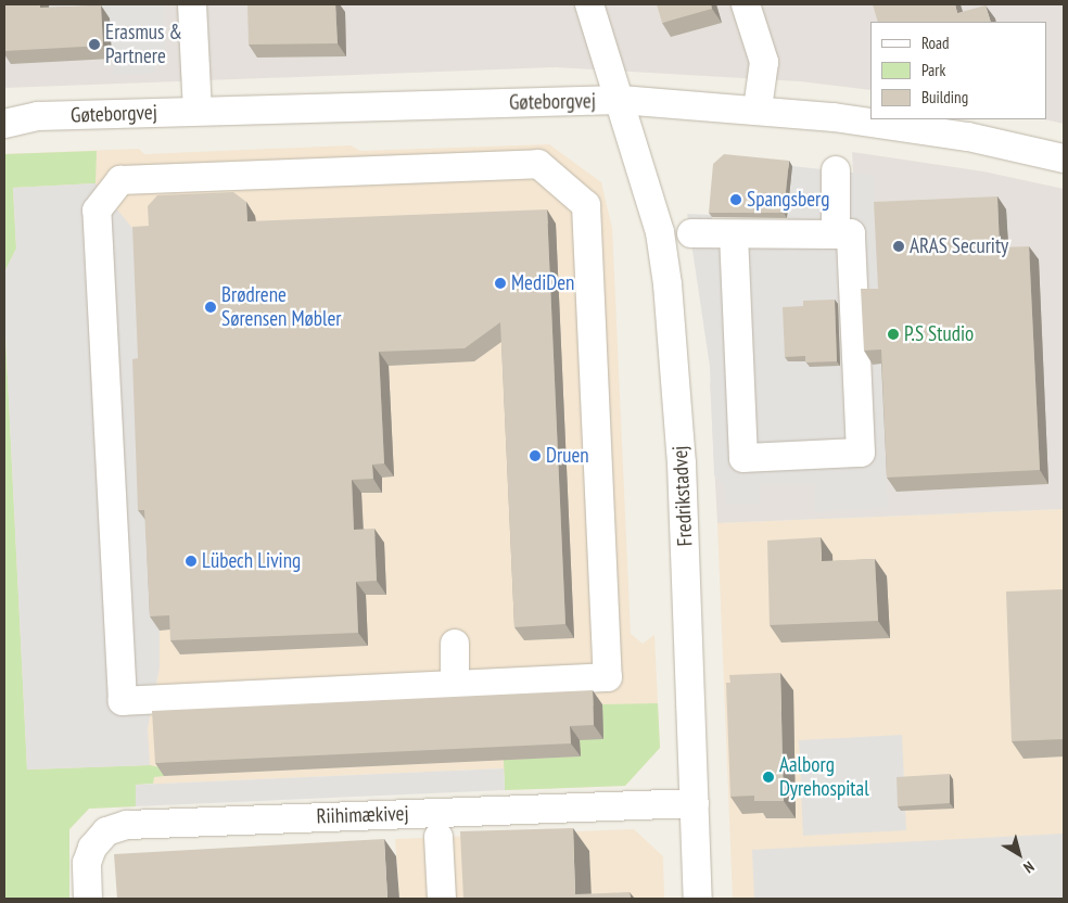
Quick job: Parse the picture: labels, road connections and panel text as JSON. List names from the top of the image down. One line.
{"streets":{"street":["Gøteborgvej","Fredrikstadvej","Riihimækivej"]},"crossings":[["Gøteborgvej","Fredrikstadvej"],["Fredrikstadvej","Riihimækivej"]],"places":["Erasmus & Partnere","Spangsberg","ARAS Security","MediDen","Brødrene Sørensen Møbler","P.S Studio","Druen","Lübech Living","Aalborg Dyrehospital"],"legend":["Road","Park","Building"],"north":"bottom right"}
